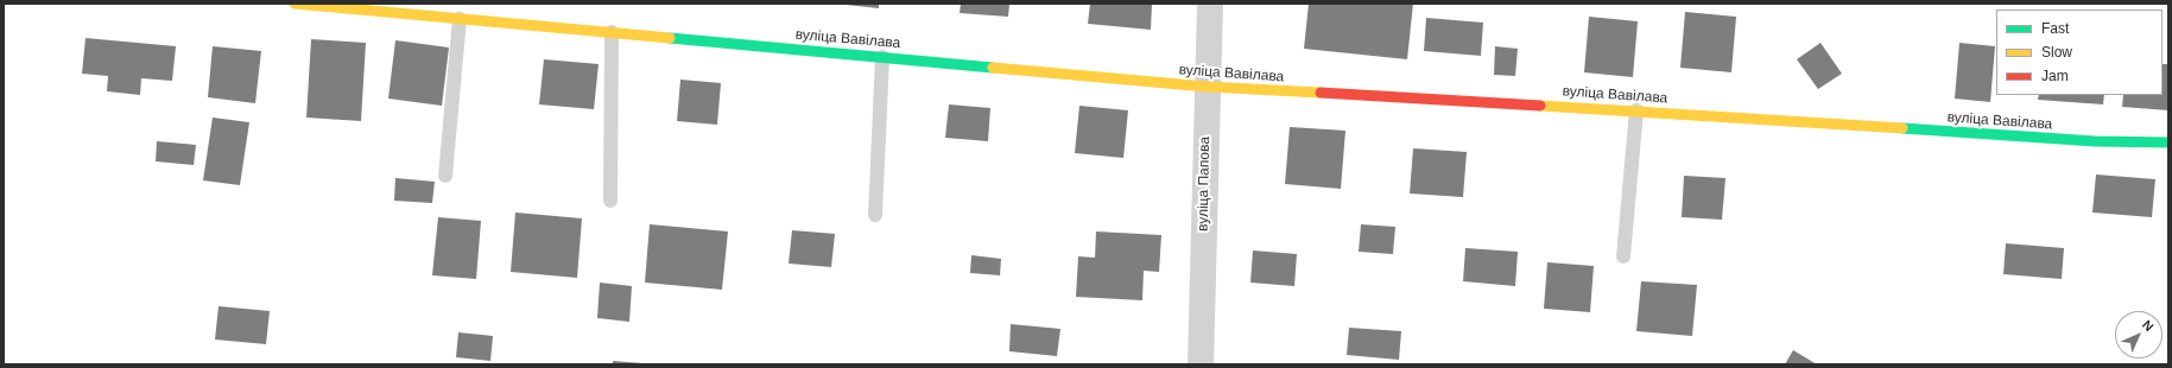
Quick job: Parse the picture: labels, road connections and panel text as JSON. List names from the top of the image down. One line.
{"streets":{"street":["вуліца Вавілава","вуліца Папова"]},"crossings":[["вуліца Вавілава","вуліца Папова"]],"legend":["Fast","Slow","Jam"],"north":"top right"}
